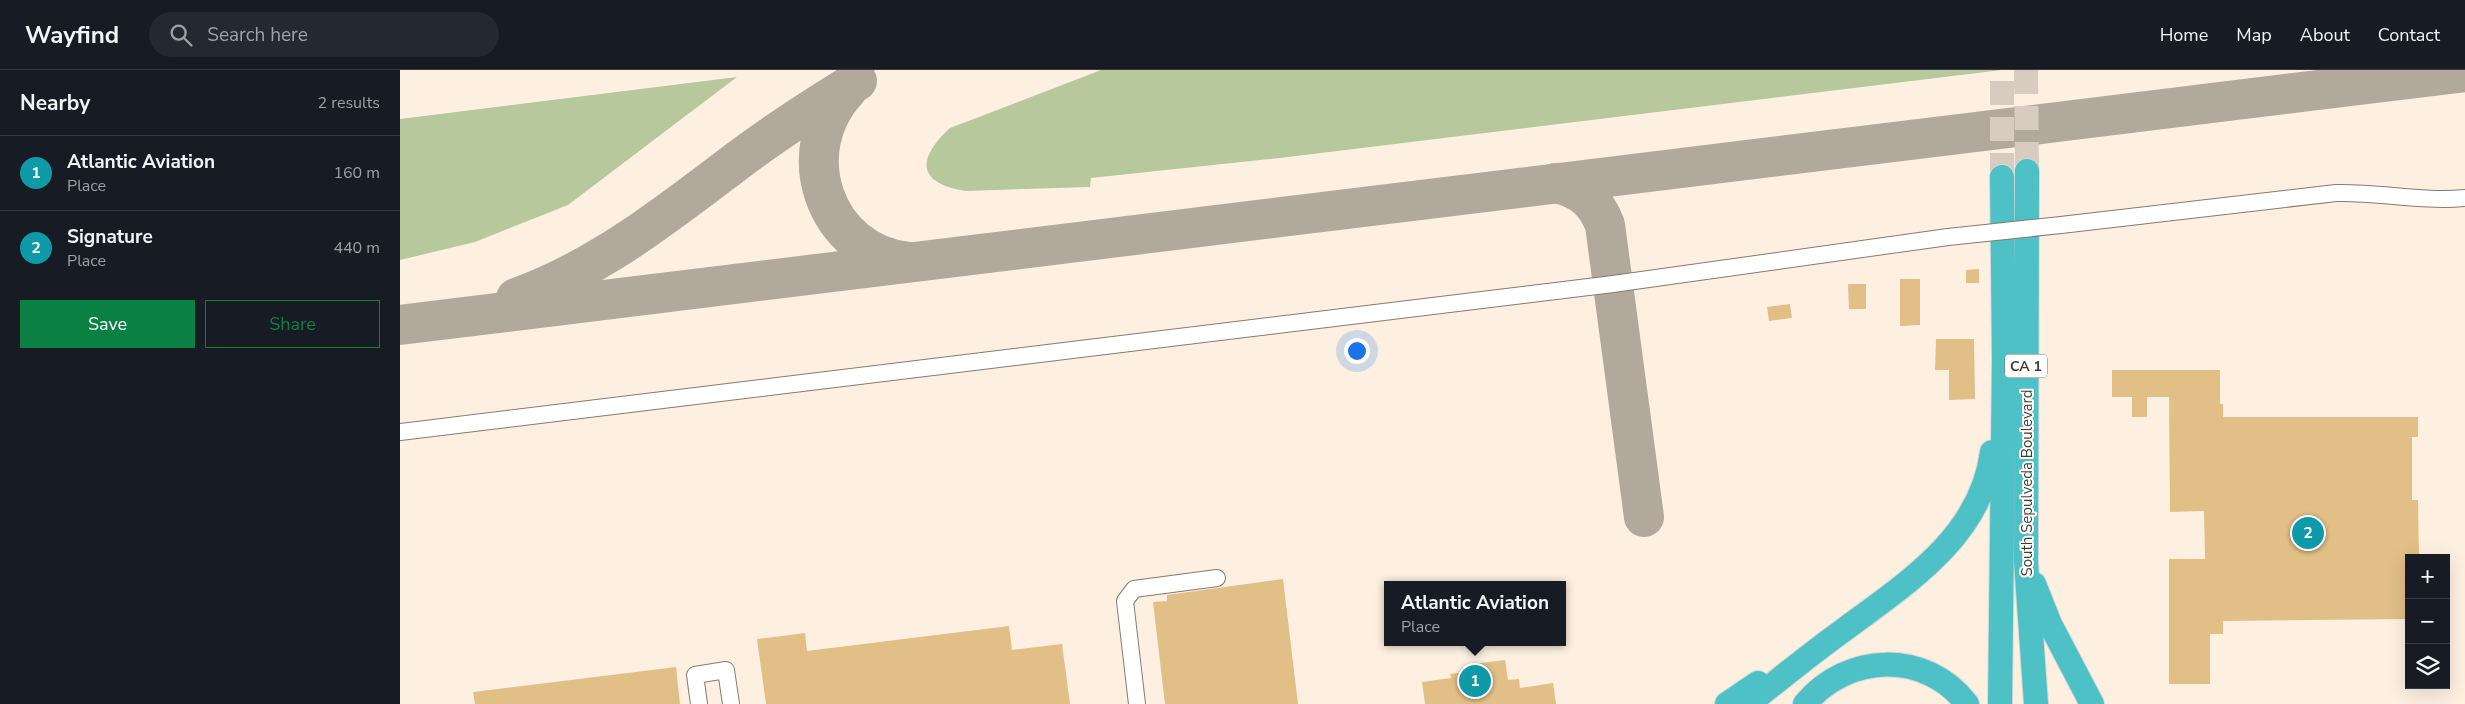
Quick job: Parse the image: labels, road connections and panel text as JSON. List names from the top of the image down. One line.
{"streets":{"highway":["CA 1","South Sepulveda Boulevard"]},"page":{"header":"Wayfind","search":"Search here","nav":["Home","Map","About","Contact"],"heading":["Nearby","2 results"],"list":[{"mark":"1","name":"Atlantic Aviation","note":"Place","value":"160 m"},{"mark":"2","name":"Signature","note":"Place","value":"440 m"}],"buttons":["Save","Share"],"pins":["2","1"],"map_buttons":["+","−"],"popup":["Atlantic Aviation","Place"]}}
